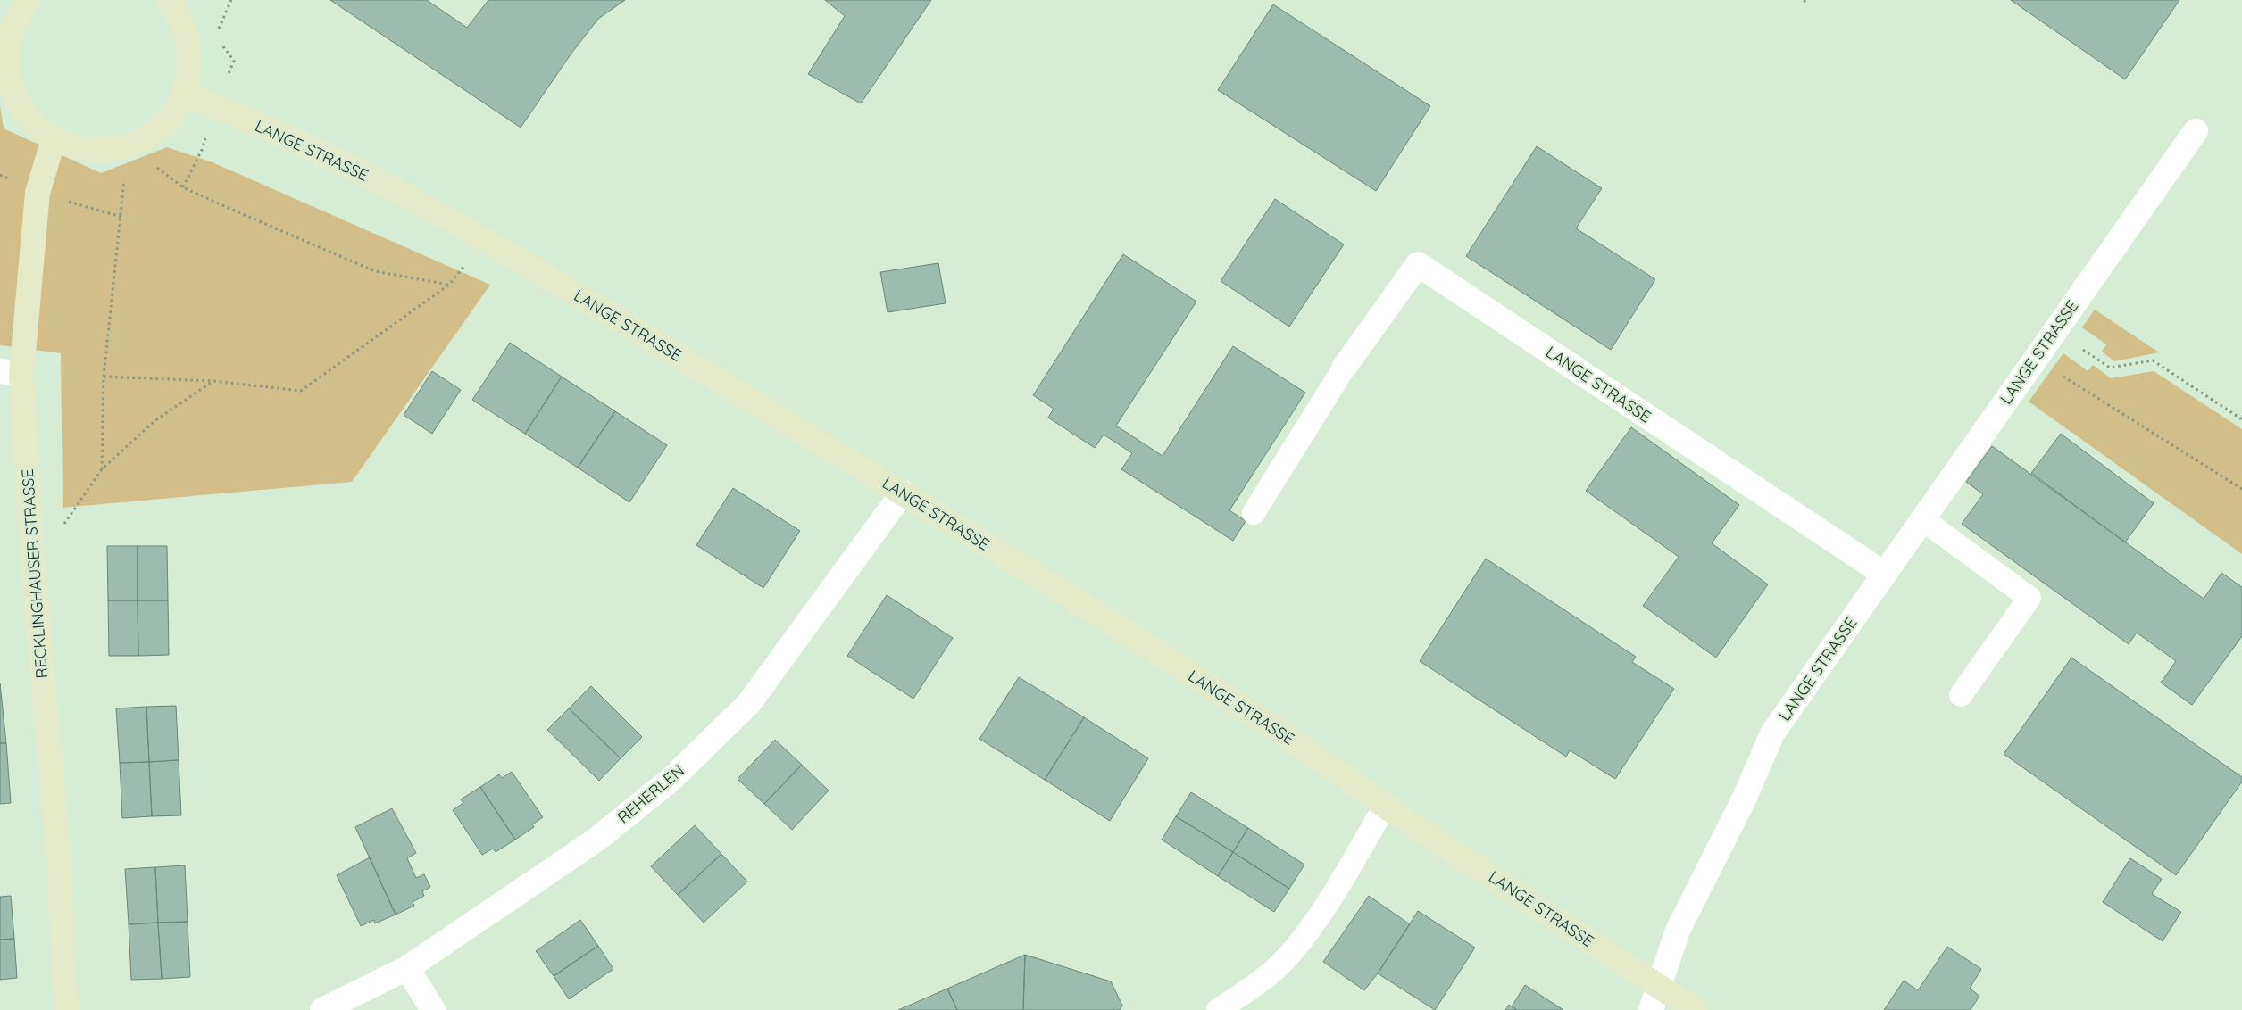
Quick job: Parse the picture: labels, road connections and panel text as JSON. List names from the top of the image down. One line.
{"streets":{"main road":["LANGE STRASSE","RECKLINGHAUSER STRASSE"],"street":["REHERLEN"]},"crossings":[["LANGE STRASSE","REHERLEN"]]}
